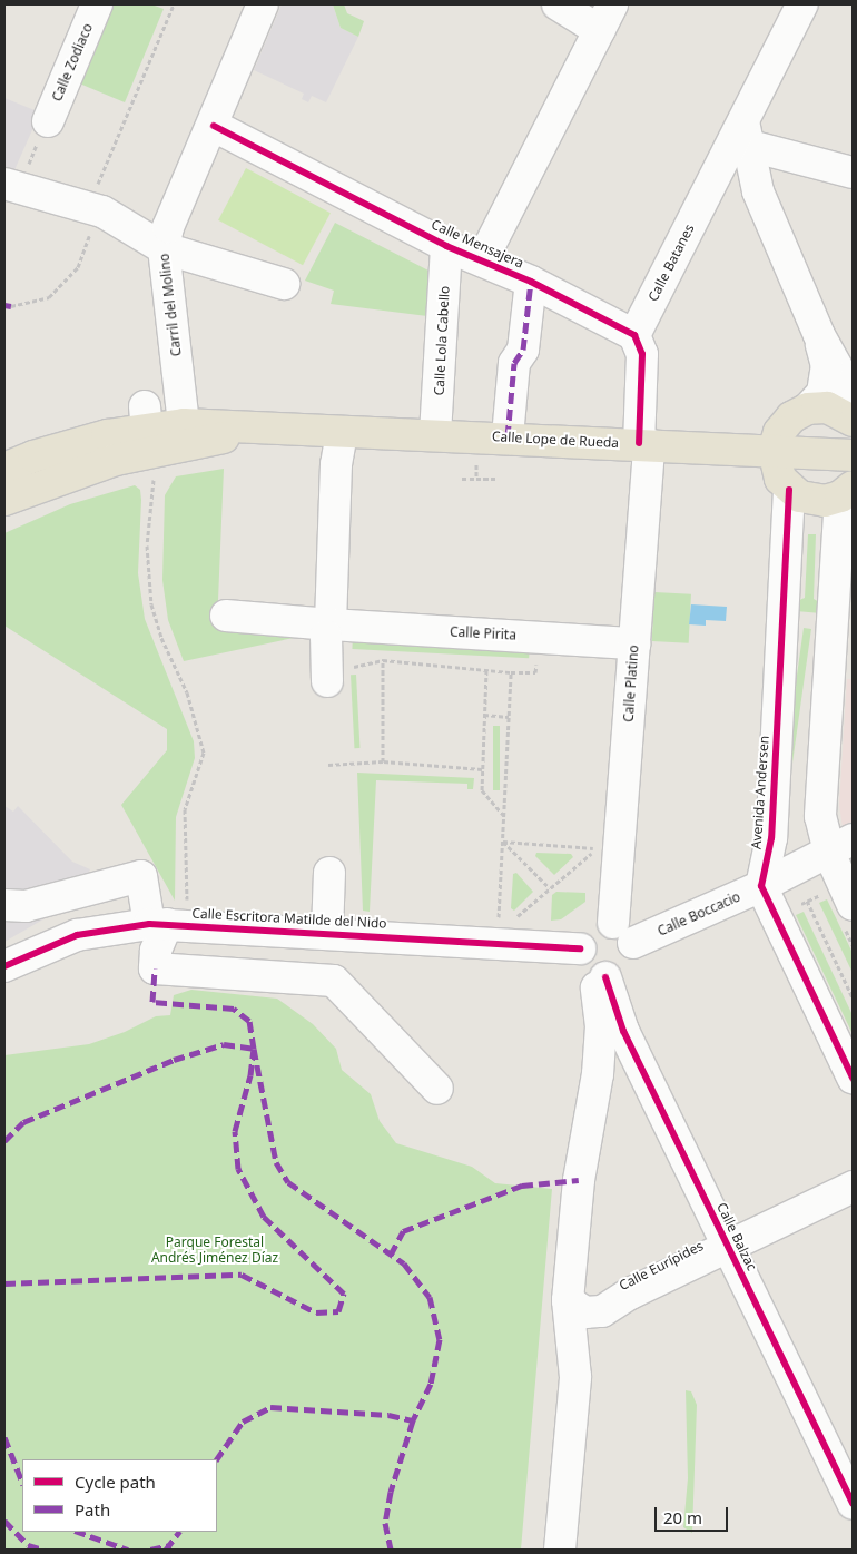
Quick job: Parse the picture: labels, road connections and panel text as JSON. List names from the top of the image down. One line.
{"streets":{"main road":["Calle Lope de Rueda"],"street":["Calle Zodiaco","Calle Mensajera","Calle Batanes","Carril del Molino","Calle Lola Cabello","Calle Pirita","Calle Platino","Avenida Andersen","Calle Boccacio","Calle Escritora Matilde del Nido","Calle Balzac","Calle Eurípides"]},"crossings":[["Calle Mensajera","Calle Batanes"],["Calle Mensajera","Carril del Molino"],["Calle Mensajera","Calle Lola Cabello"],["Carril del Molino","Calle Lope de Rueda"],["Calle Lola Cabello","Calle Lope de Rueda"],["Calle Lope de Rueda","Calle Platino"],["Calle Pirita","Calle Platino"],["Calle Platino","Calle Boccacio"],["Calle Platino","Calle Escritora Matilde del Nido"],["Calle Platino","Calle Balzac"],["Avenida Andersen","Calle Boccacio"],["Calle Boccacio","Calle Escritora Matilde del Nido"],["Calle Boccacio","Calle Balzac"],["Calle Escritora Matilde del Nido","Calle Balzac"],["Calle Balzac","Calle Eurípides"]],"parks":["Parque Forestal Andrés Jiménez Díaz"],"legend":["Cycle path","Path"],"scale_bar":"20 m"}
